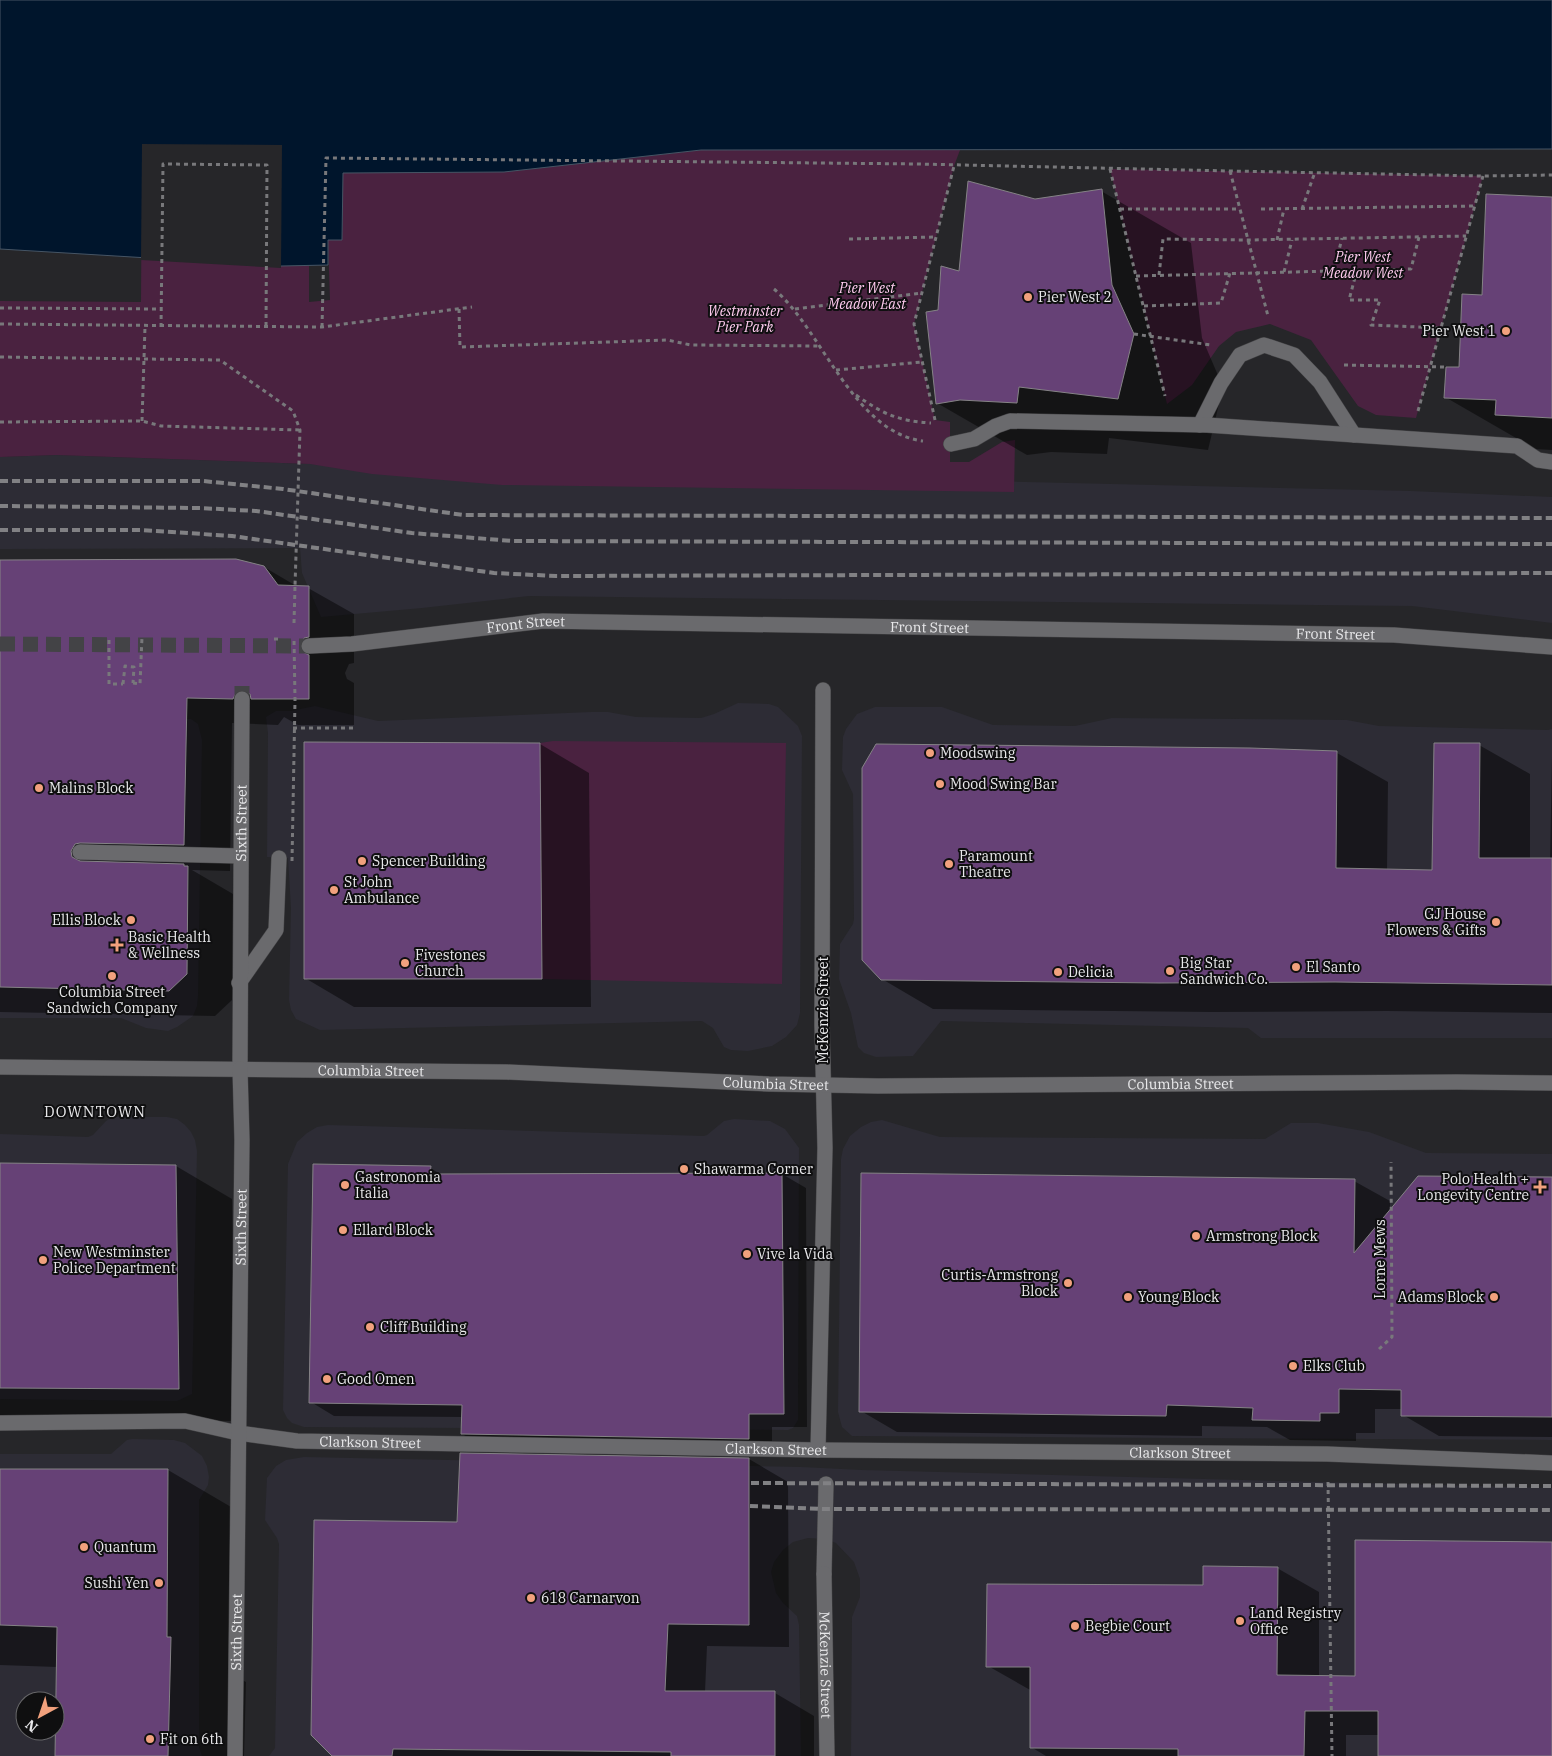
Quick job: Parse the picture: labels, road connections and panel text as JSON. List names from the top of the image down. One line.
{"streets":{"street":["Front Street","Sixth Street","McKenzie Street","Columbia Street","Clarkson Street"],"path":["Lorne Mews"]},"crossings":[["Sixth Street","Columbia Street"],["Sixth Street","Clarkson Street"],["McKenzie Street","Columbia Street"],["McKenzie Street","Clarkson Street"]],"districts":["DOWNTOWN"],"parks":["Pier West Meadow West","Pier West Meadow East","Westminster Pier Park"],"places":{"other":["Pier West 2","Pier West 1","Moodswing","Mood Swing Bar","Malins Block","Spencer Building","Paramount Theatre","St John Ambulance","Ellis Block","GJ House Flowers & Gifts","Fivestones Church","El Santo","Big Star Sandwich Co.","Delicia","Columbia Street Sandwich Company","Shawarma Corner","Gastronomia Italia","Ellard Block","Armstrong Block","Vive la Vida","New Westminster Police Department","Curtis-Armstrong Block","Young Block","Adams Block","Cliff Building","Elks Club","Good Omen","Quantum","Sushi Yen","618 Carnarvon","Land Registry Office","Begbie Court","Fit on 6th"],"health":["Basic Health & Wellness","Polo Health + Longevity Centre"]},"north":"bottom left"}
